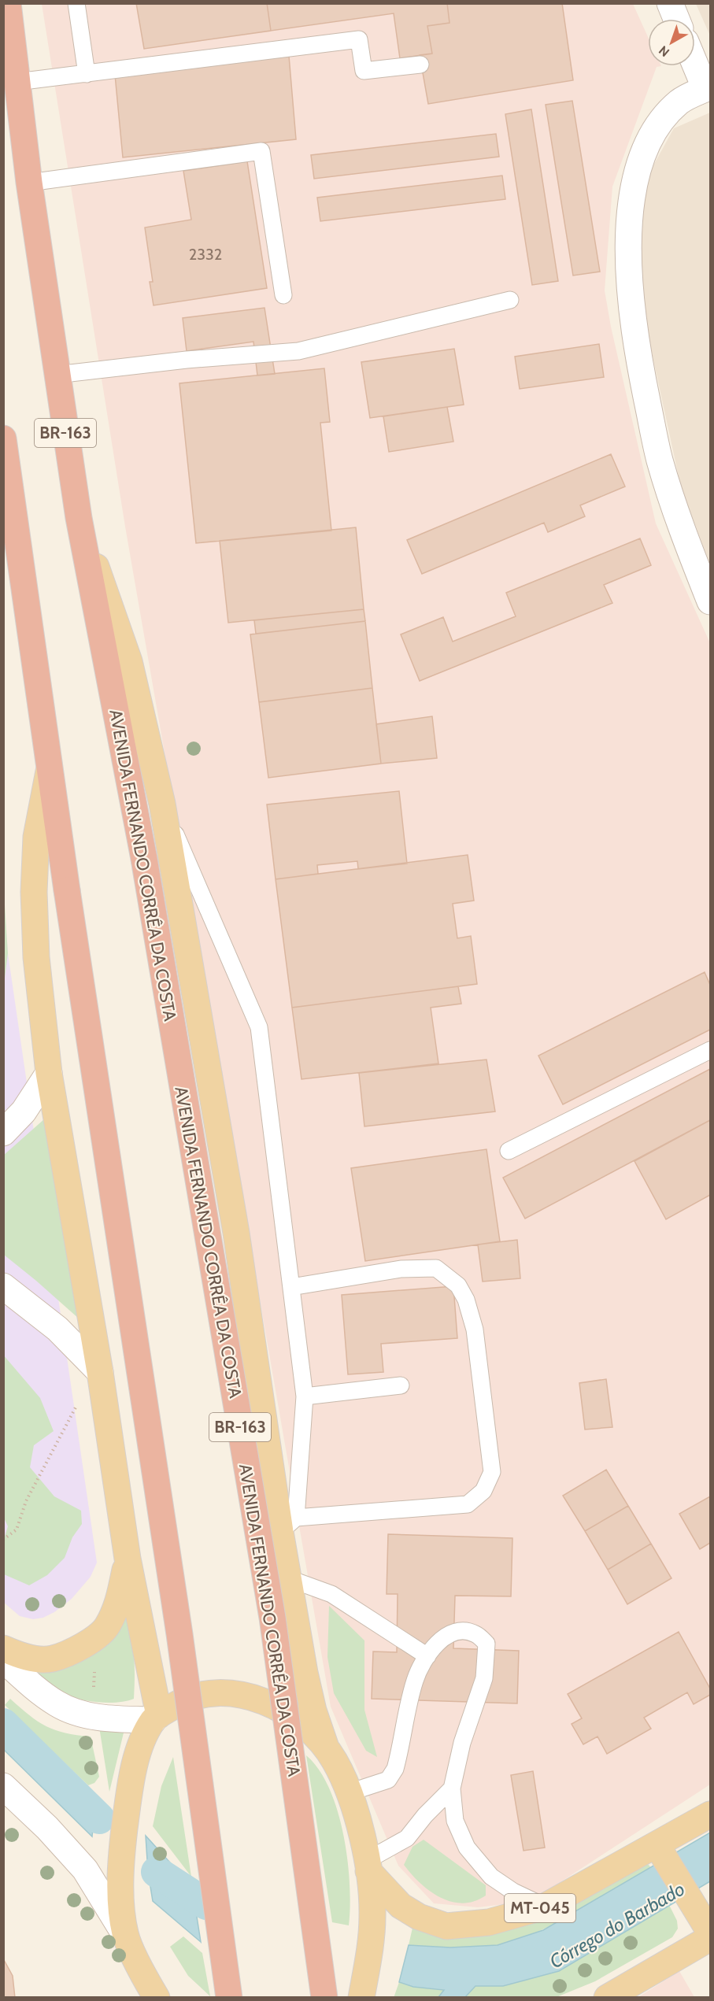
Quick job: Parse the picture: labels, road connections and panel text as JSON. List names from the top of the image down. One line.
{"streets":{"highway":["BR-163","AVENIDA FERNANDO CORRÊA DA COSTA"],"main road":["MT-045"]},"water":["Córrego do Barbado"],"house_numbers":["2332"],"north":"bottom left"}
